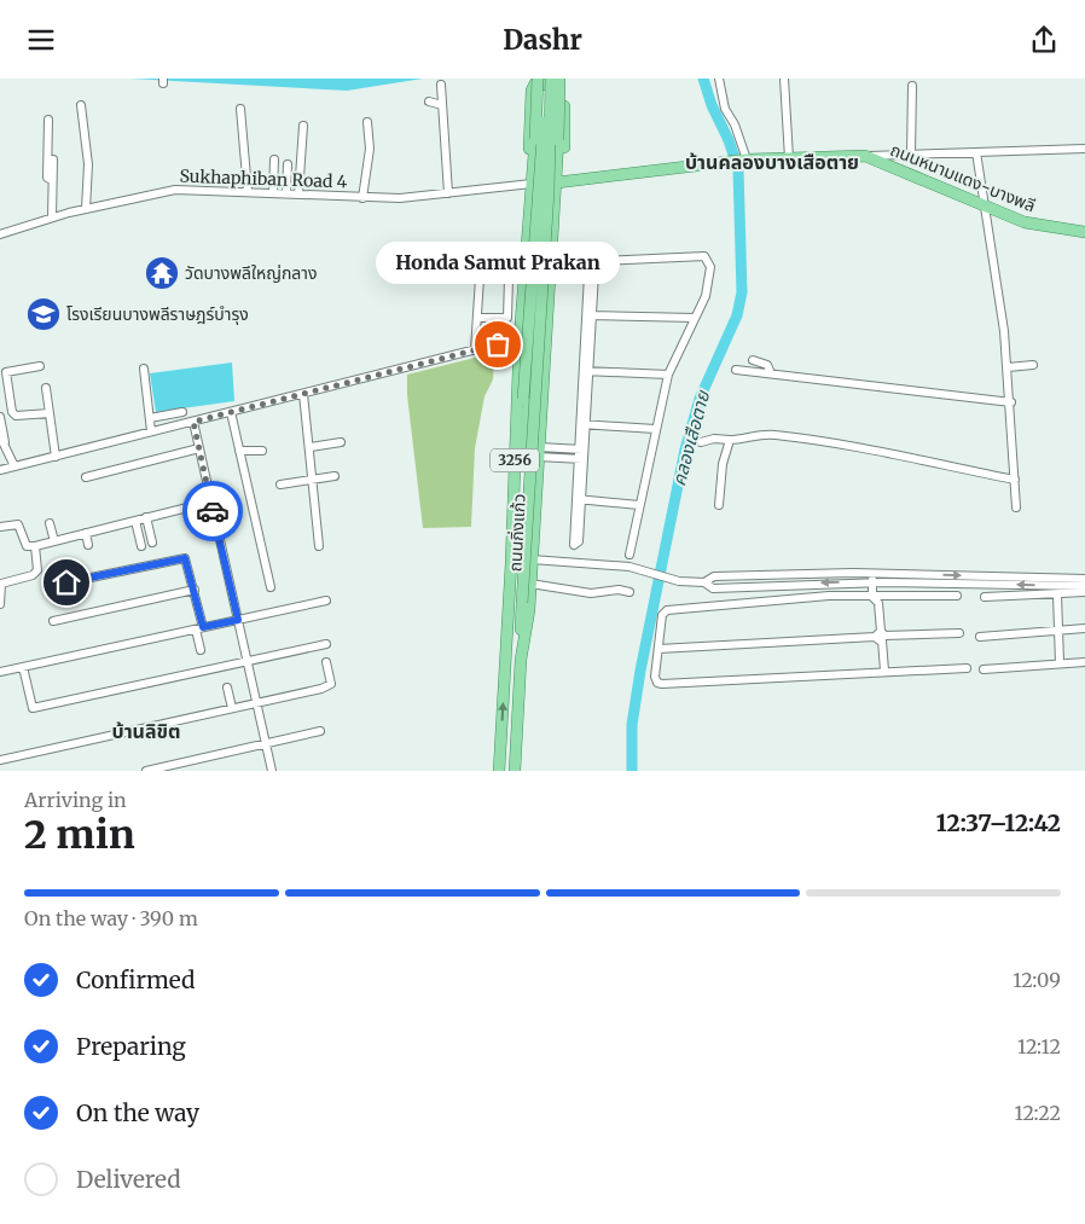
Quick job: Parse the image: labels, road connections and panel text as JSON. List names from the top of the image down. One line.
{"streets":{"main road":["ถนนหนามแดง-บางพลี","3256","ถนนกิ่งแก้ว"],"street":["Sukhaphiban Road 4"]},"crossings":[["ถนนหนามแดง-บางพลี","ถนนกิ่งแก้ว"],["Sukhaphiban Road 4","ถนนกิ่งแก้ว"],["3256","ถนนกิ่งแก้ว"]],"districts":["บ้านคลองบางเสือตาย","บ้านลิขิต"],"water":["คลองเสือตาย"],"places":{"temple":["วัดบางพลีใหญ่กลาง"],"school or university":["โรงเรียนบางพลีราษฎร์บำรุง"],"other":["Honda Samut Prakan"]},"page":{"header":"Dashr","bubble":"Honda Samut Prakan","heading":["2 min","Arriving in","12:37–12:42"],"bar":"On the way · 390 m","list":[["Confirmed","12:09"],["Preparing","12:12"],["On the way","12:22"],"Delivered"]}}
